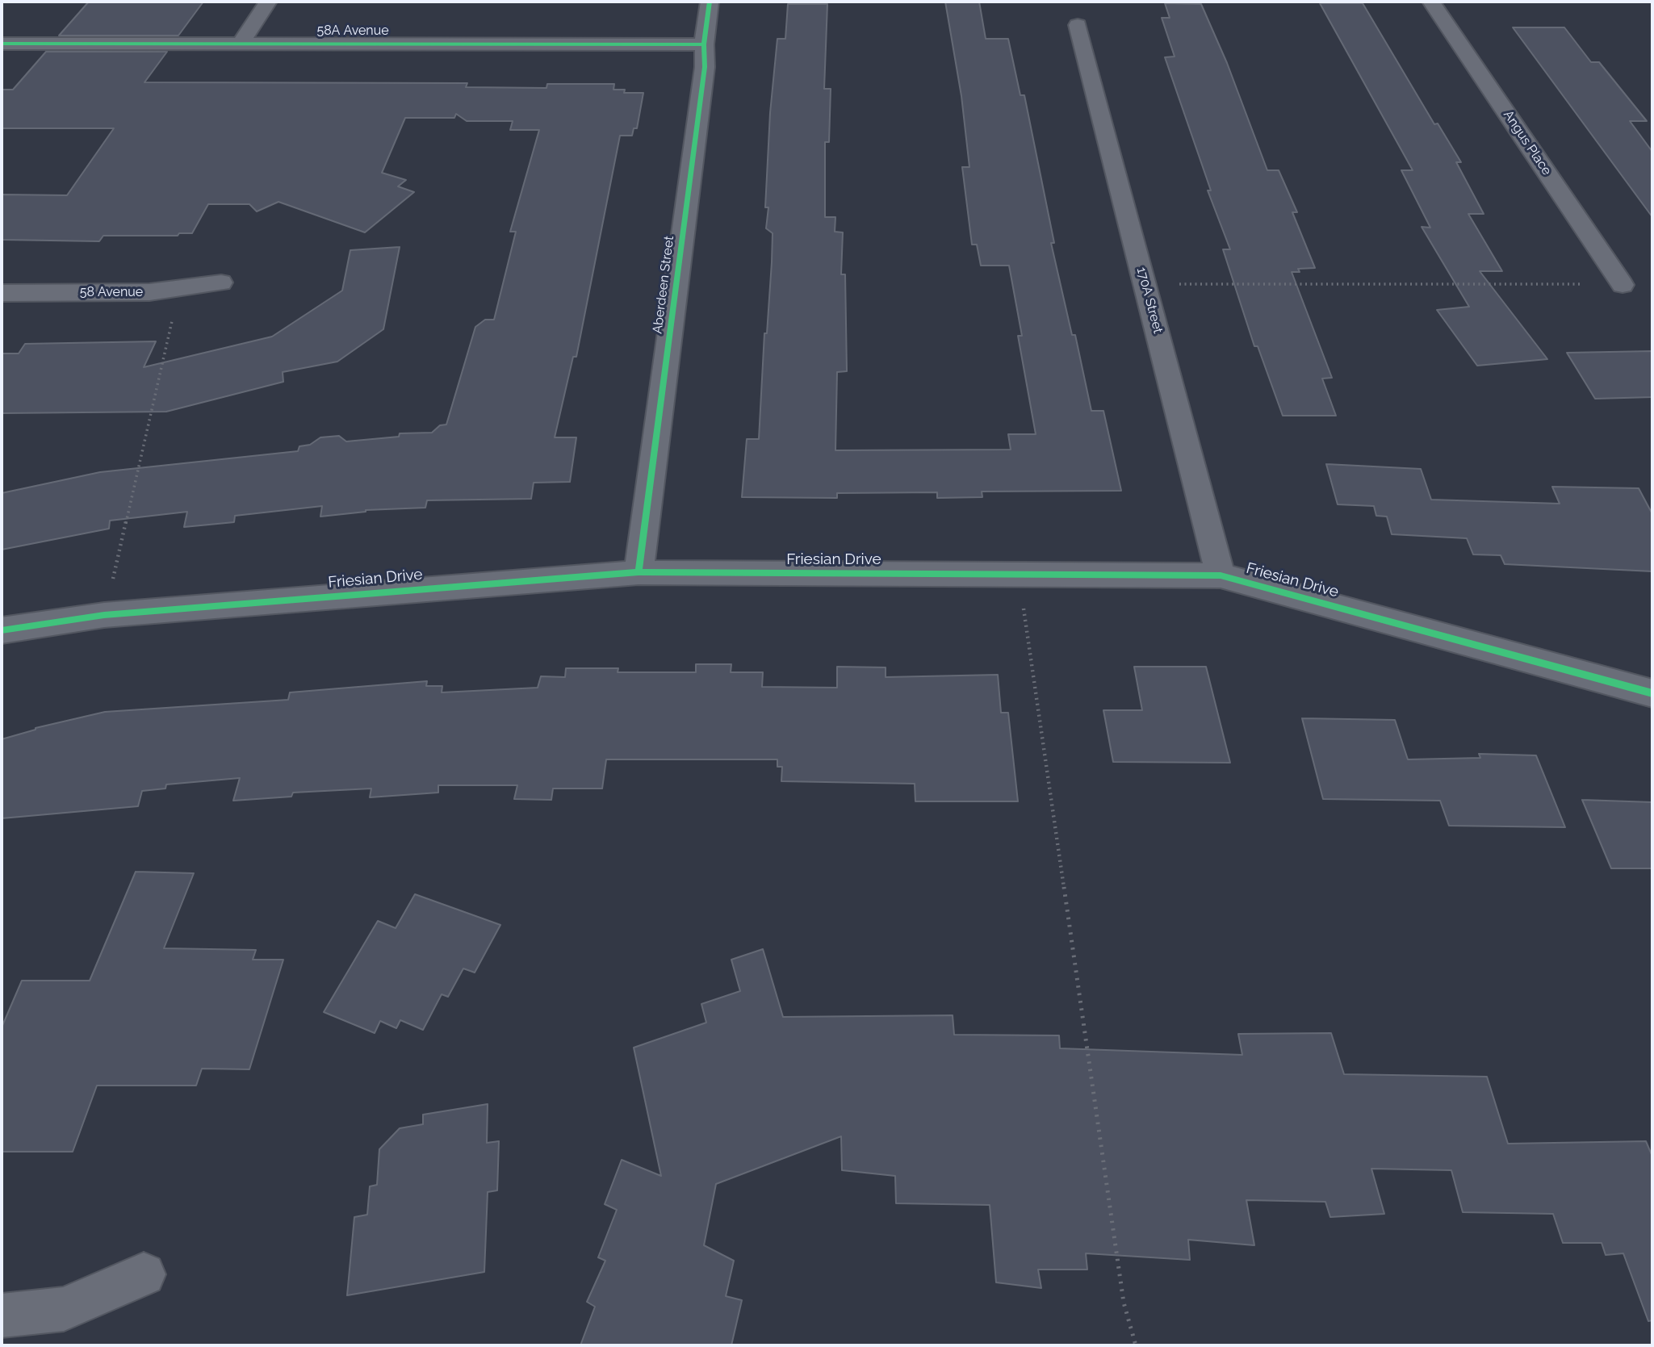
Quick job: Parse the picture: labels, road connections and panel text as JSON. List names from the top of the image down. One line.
{"streets":{"street":["58A Avenue","Angus Place","Aberdeen Street","58 Avenue","170A Street","Friesian Drive"]},"crossings":[["58A Avenue","Aberdeen Street"],["Aberdeen Street","Friesian Drive"],["170A Street","Friesian Drive"]]}
